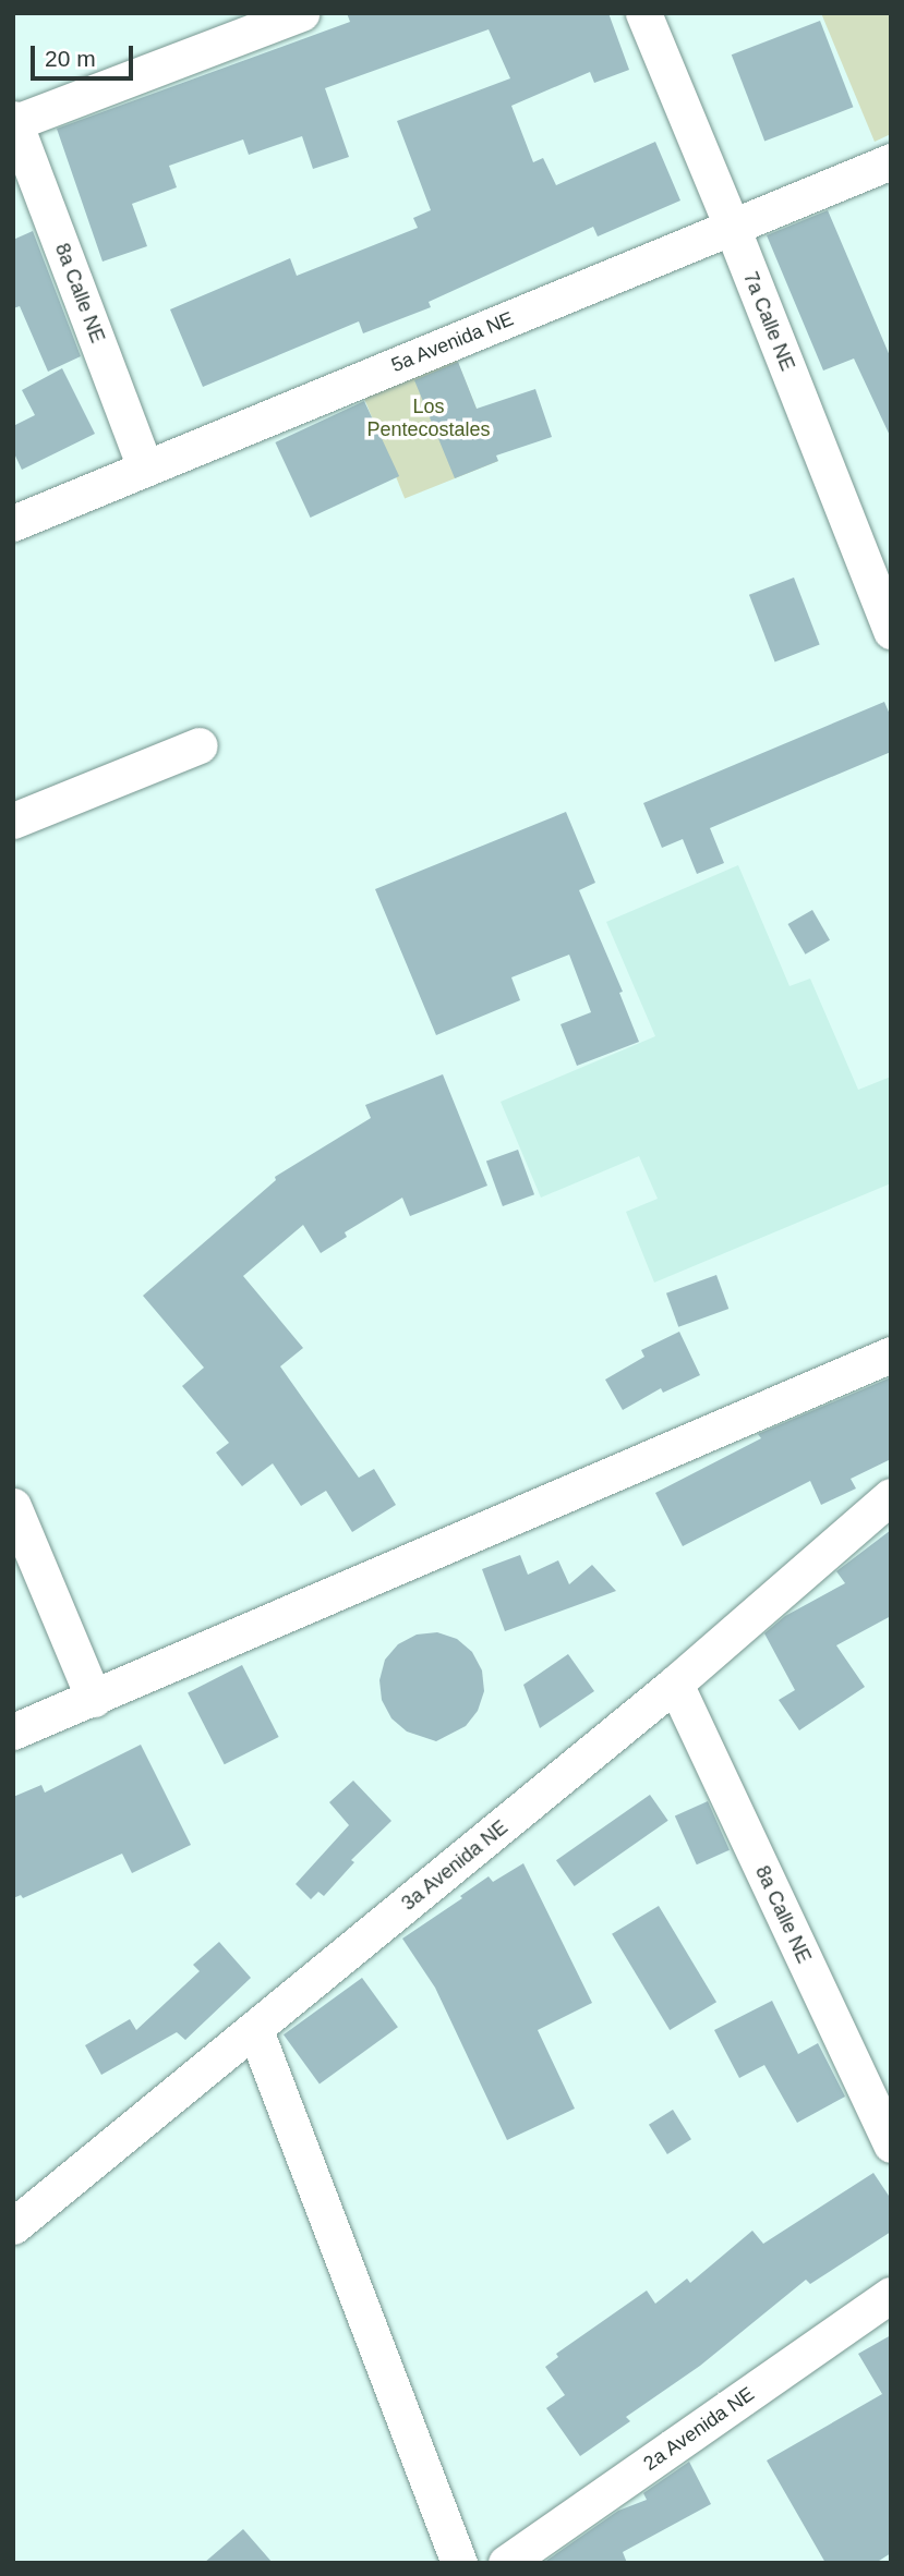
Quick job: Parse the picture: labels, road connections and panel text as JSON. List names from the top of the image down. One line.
{"streets":{"street":["8a Calle NE","7a Calle NE","5a Avenida NE","3a Avenida NE","2a Avenida NE"]},"crossings":[["8a Calle NE","5a Avenida NE"],["8a Calle NE","3a Avenida NE"],["7a Calle NE","5a Avenida NE"]],"parks":["Los Pentecostales"],"scale_bar":"20 m"}
